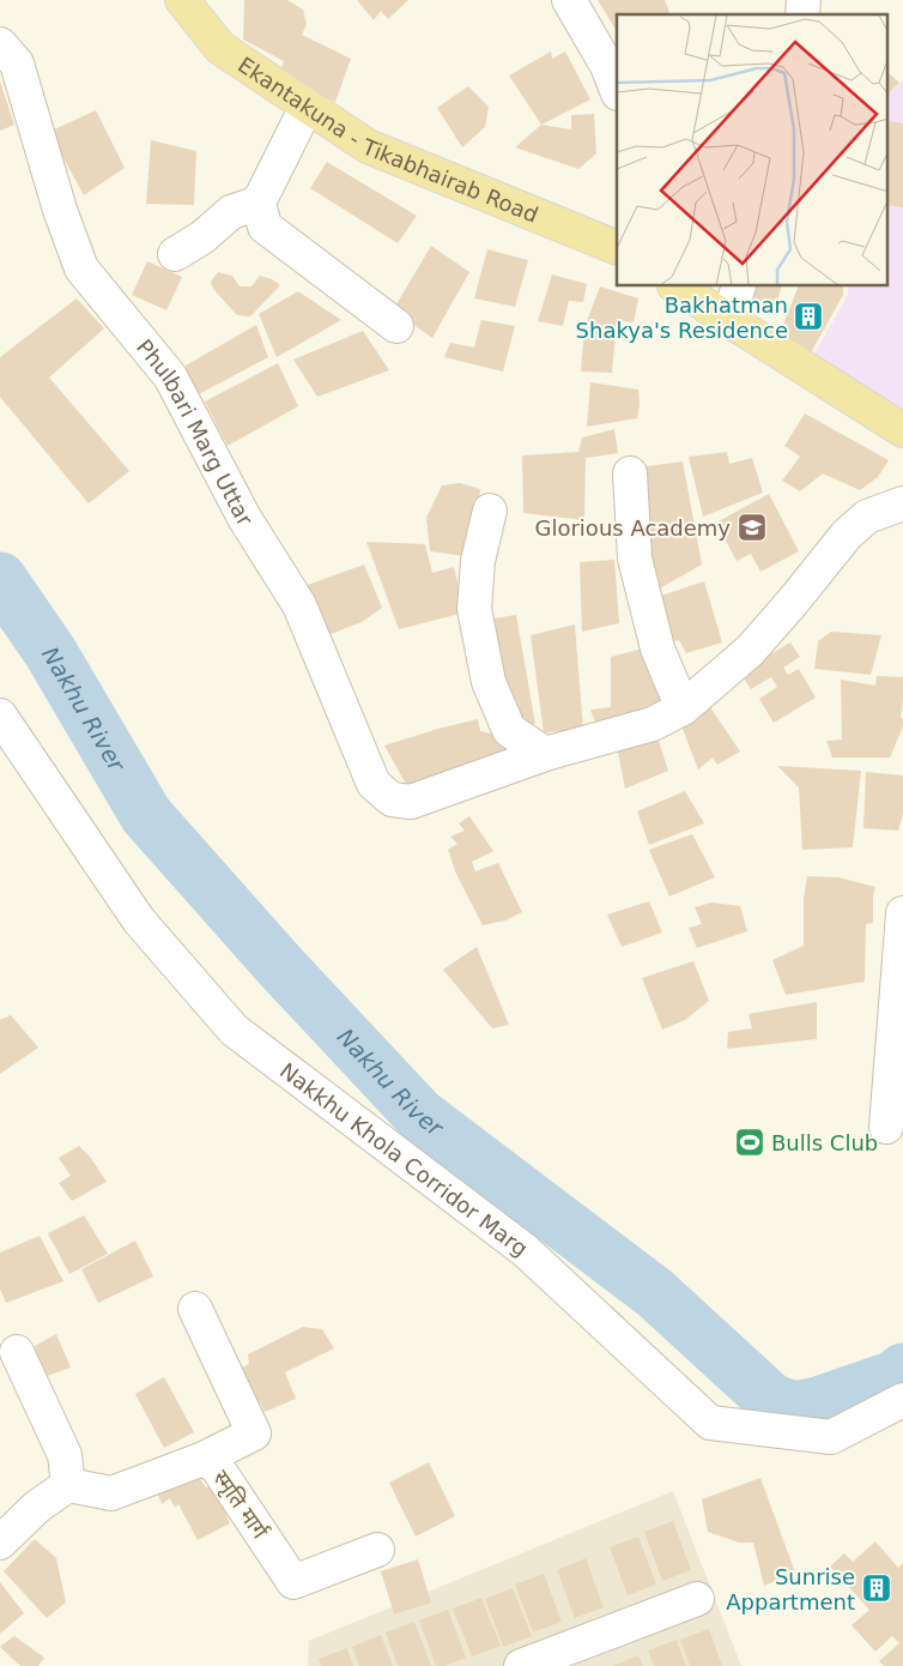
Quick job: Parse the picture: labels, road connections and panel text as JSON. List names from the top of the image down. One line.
{"streets":{"main road":["Ekantakuna - Tikabhairab Road"],"street":["Phulbari Marg Uttar","Nakkhu Khola Corridor Marg","स्मृति मार्ग"]},"water":["Nakhu River"],"places":{"building":["Bakhatman Shakya's Residence","Sunrise Appartment"],"school or university":["Glorious Academy"],"sports":["Bulls Club"]}}
